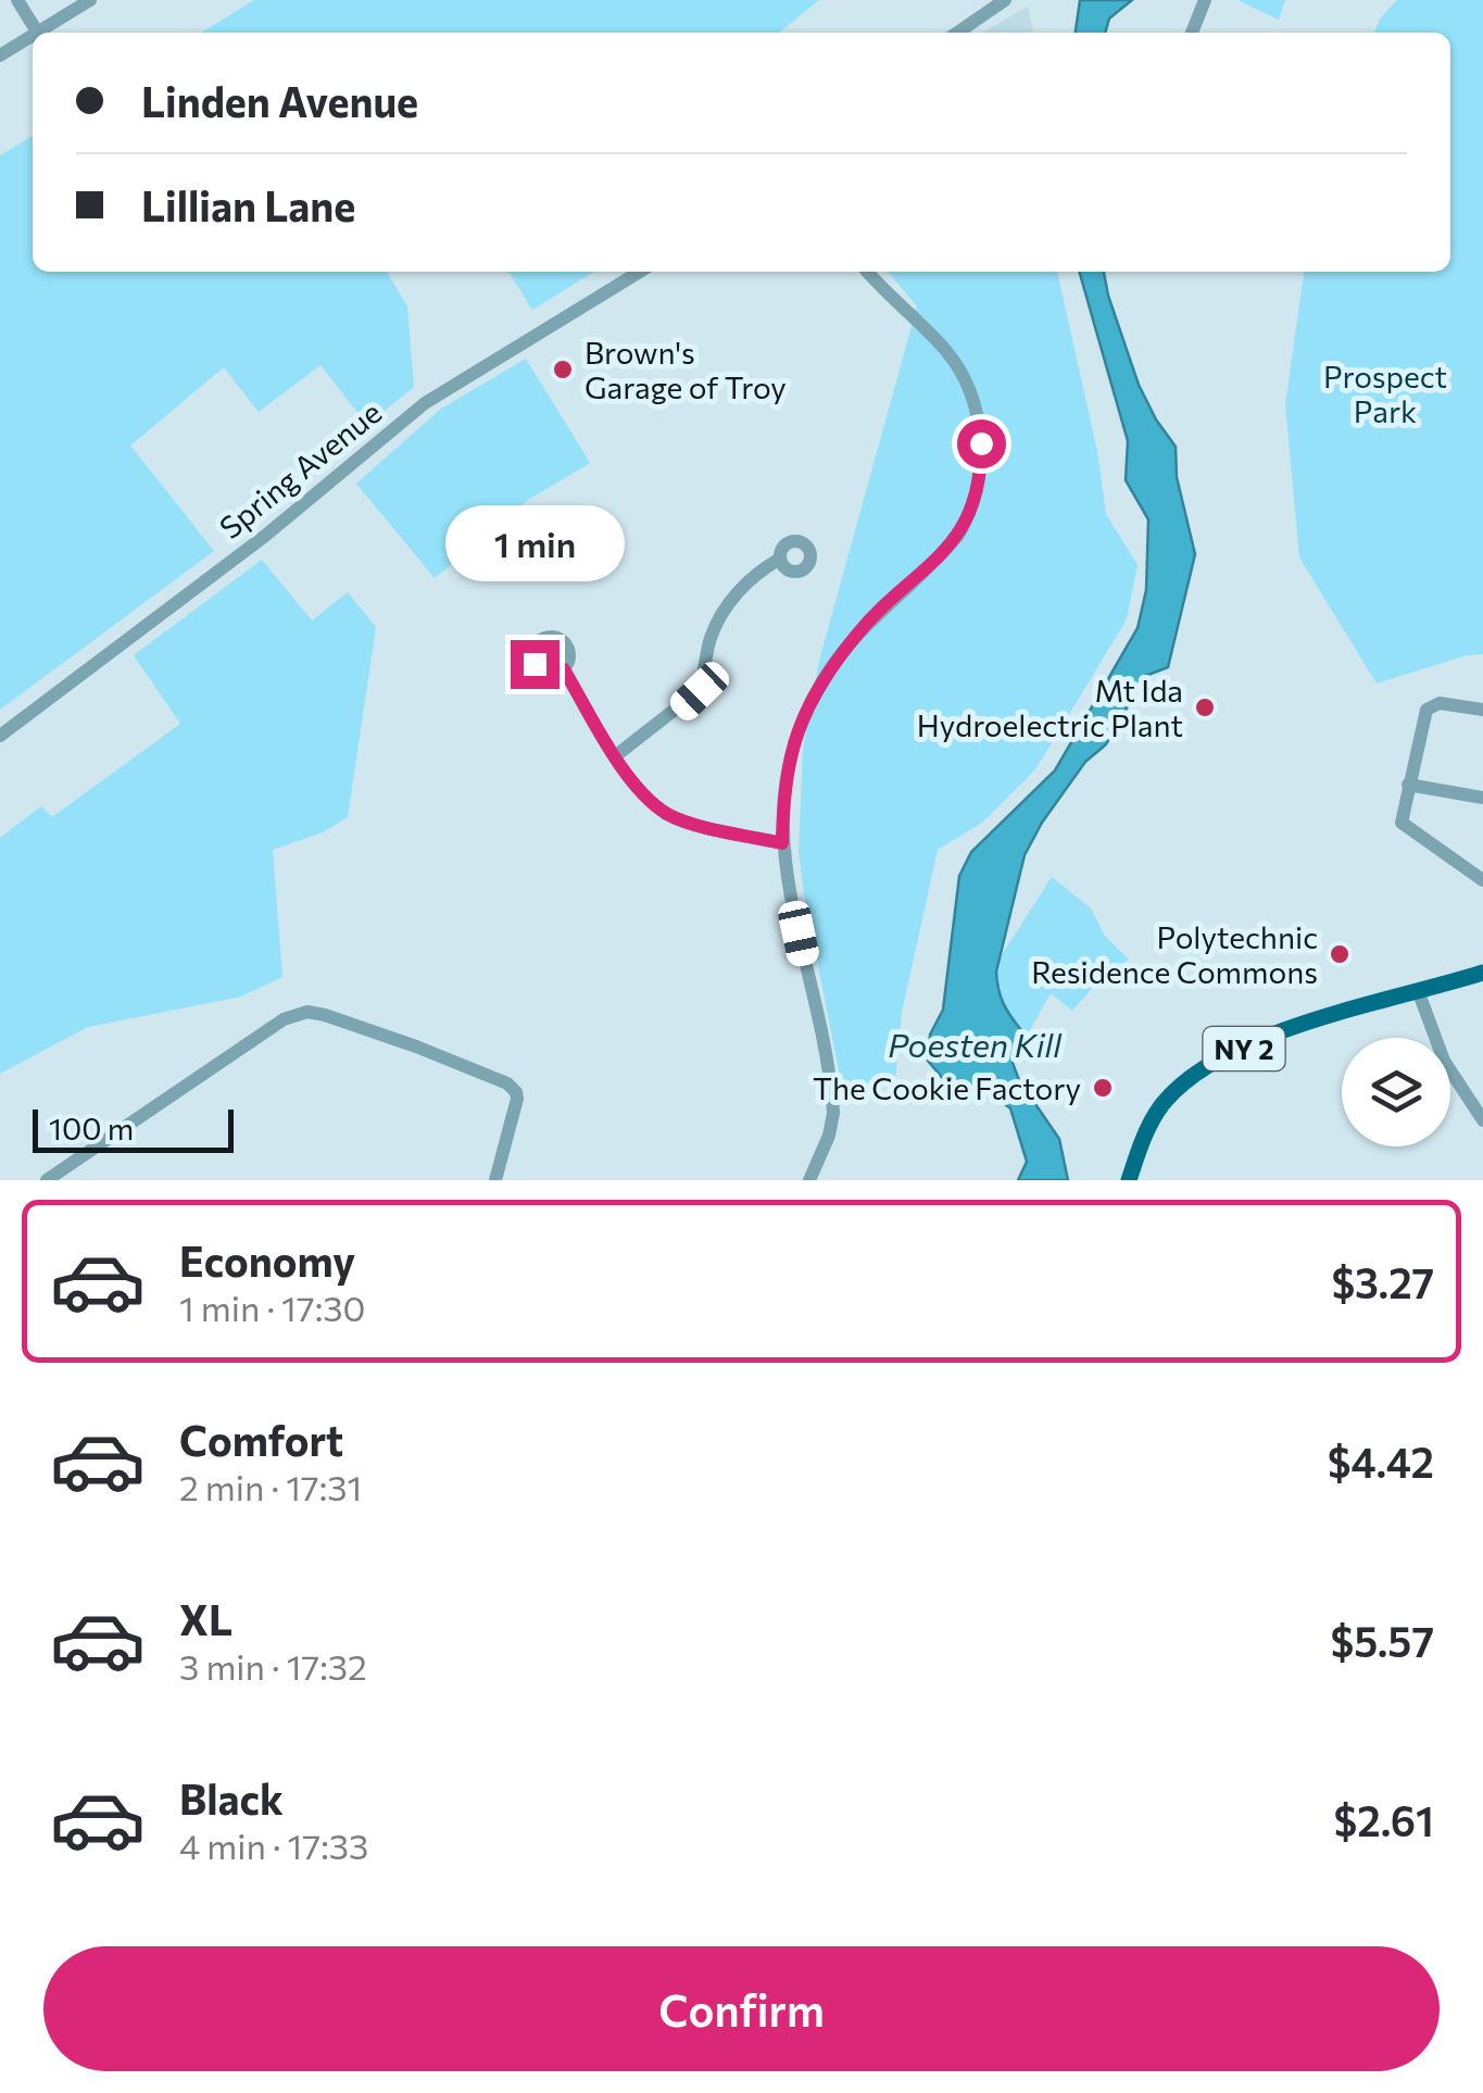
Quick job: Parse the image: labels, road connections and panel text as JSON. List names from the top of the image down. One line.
{"streets":{"main road":["NY 2"],"street":["Spring Avenue"]},"water":["Poesten Kill"],"parks":["Prospect Park"],"places":["Brown's Garage of Troy","Mt Ida Hydroelectric Plant","Polytechnic Residence Commons","The Cookie Factory"],"scale_bar":"100 m","page":{"banner":["Linden Avenue","Lillian Lane"],"bubble":"1 min","scale":"100 m","list":[{"name":"Economy","note":"1 min · 17:30","value":"$3.27"},{"name":"Comfort","note":"2 min · 17:31","value":"$4.42"},{"name":"XL","note":"3 min · 17:32","value":"$5.57"},{"name":"Black","note":"4 min · 17:33","value":"$2.61"}],"buttons":"Confirm"}}
